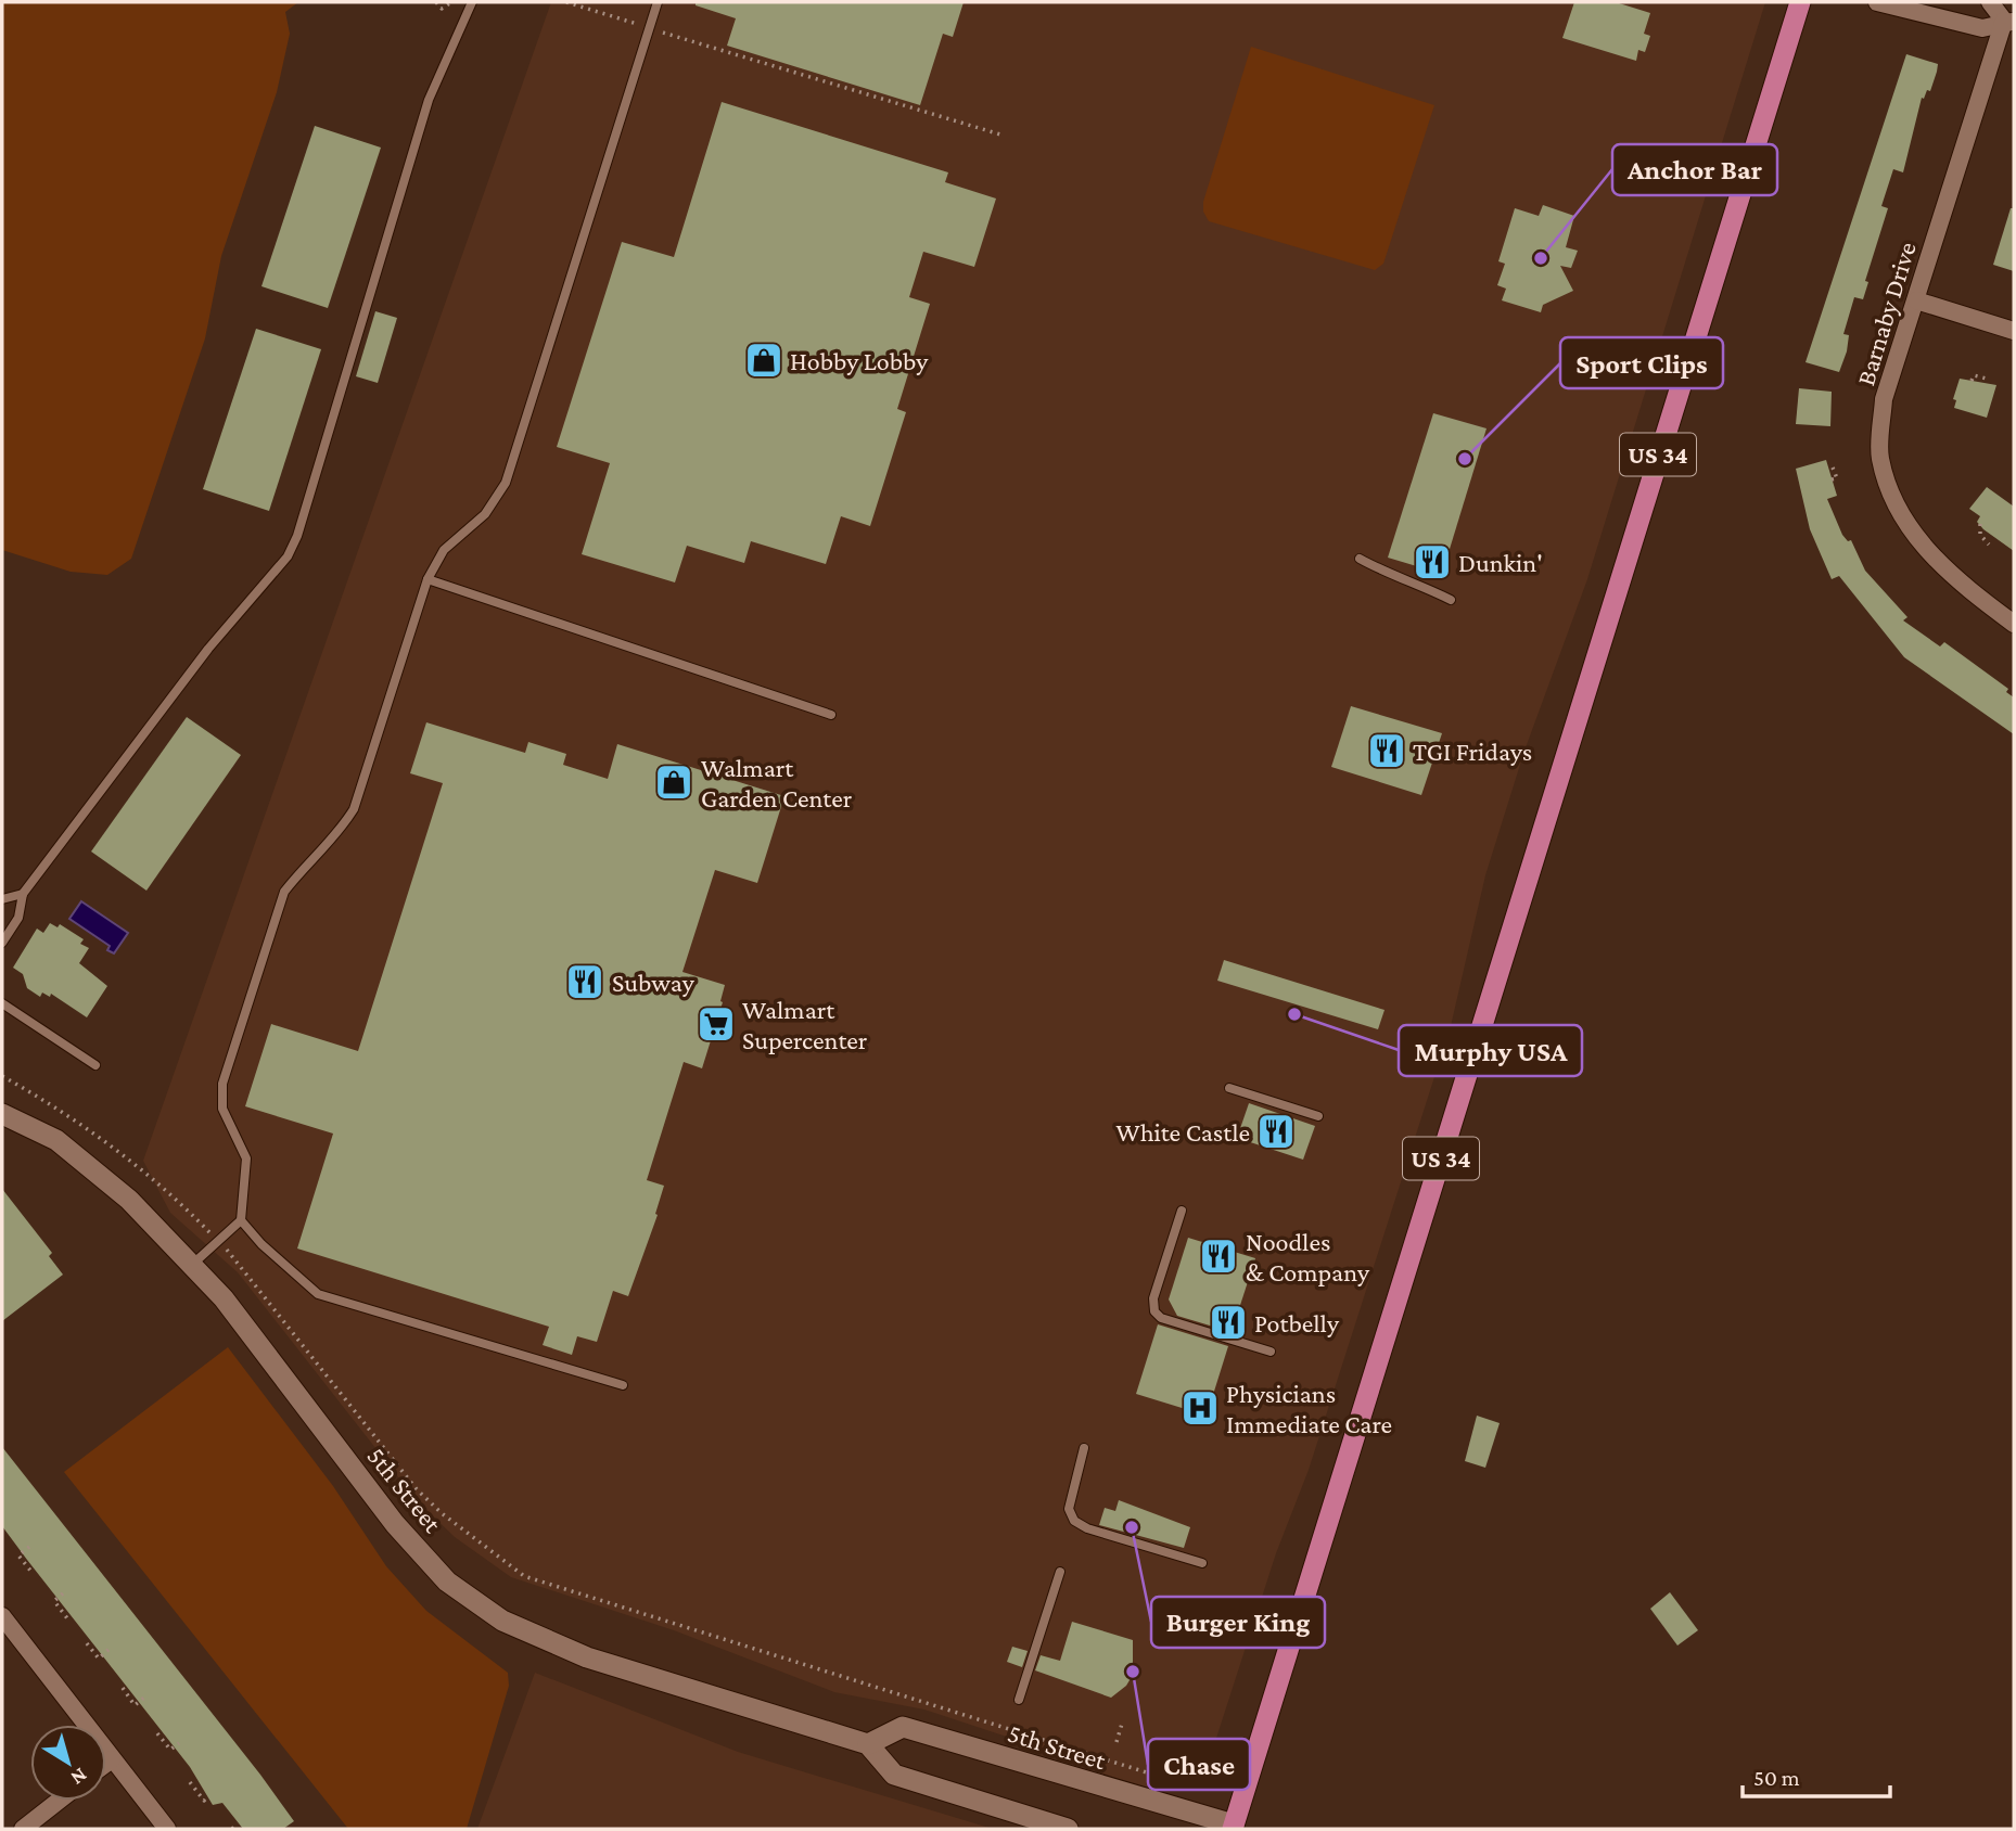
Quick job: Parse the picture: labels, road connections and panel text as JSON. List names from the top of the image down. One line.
{"streets":{"main road":["US 34"],"street":["Barnaby Drive","5th Street"]},"crossings":[["US 34","5th Street"]],"places":{"other":["Anchor Bar","Sport Clips","Murphy USA","Burger King","Chase"],"shop":["Hobby Lobby","Walmart Garden Center"],"restaurant":["Dunkin'","TGI Fridays","Subway","White Castle","Noodles & Company","Potbelly"],"supermarket":["Walmart Supercenter"],"hospital":["Physicians Immediate Care"]},"scale_bar":"50 m","north":"bottom right"}
